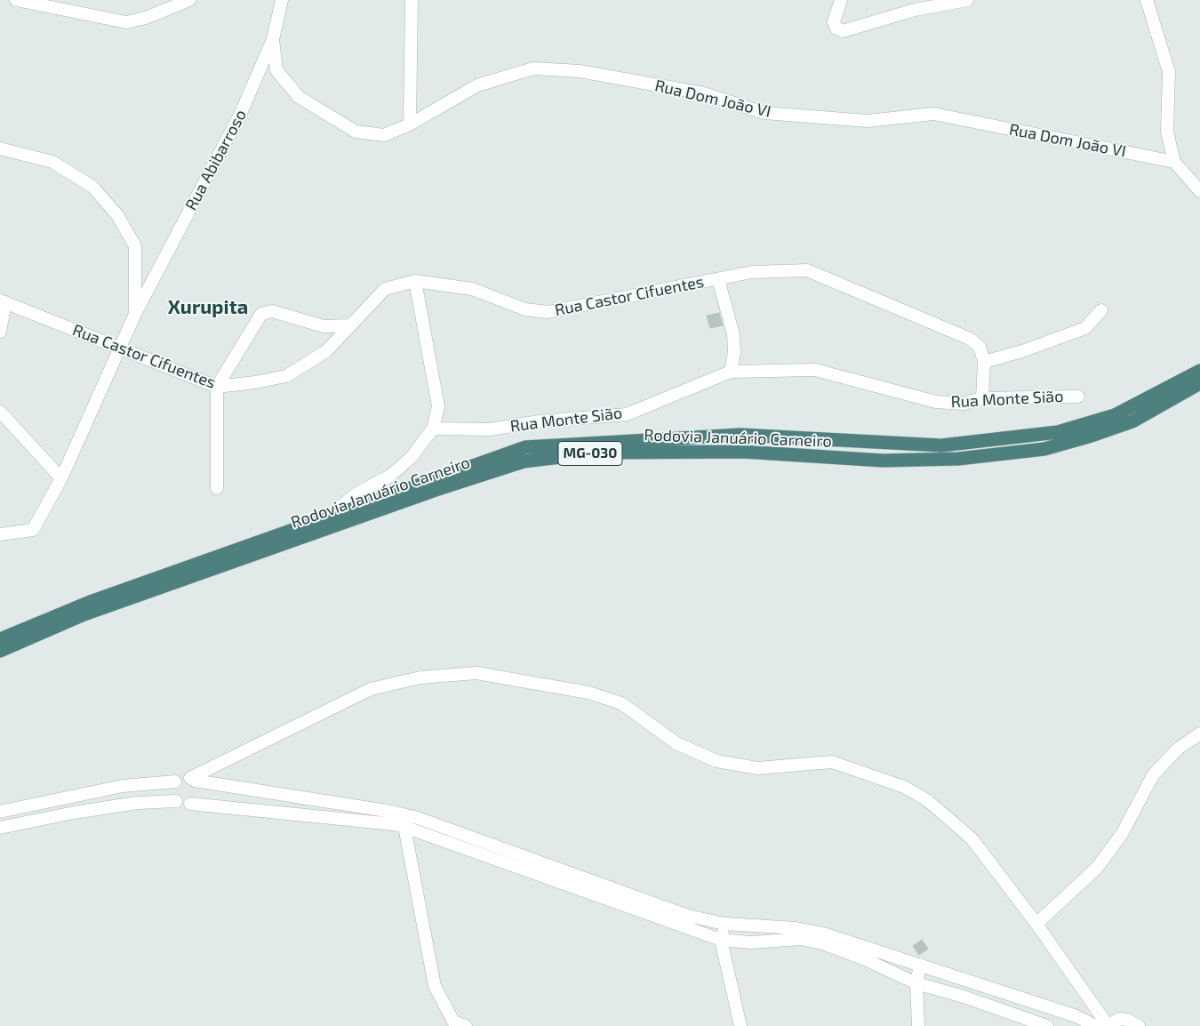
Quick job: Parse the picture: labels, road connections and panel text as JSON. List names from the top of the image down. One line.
{"streets":{"highway":["Rodovia Januário Carneiro","MG-030"],"street":["Rua Dom João VI","Rua Abibarroso","Rua Castor Cifuentes","Rua Monte Sião"]},"crossings":[["Rua Dom João VI","Rua Abibarroso"],["Rua Abibarroso","Rua Castor Cifuentes"],["Rua Castor Cifuentes","Rua Monte Sião"]],"districts":["Xurupita"]}
